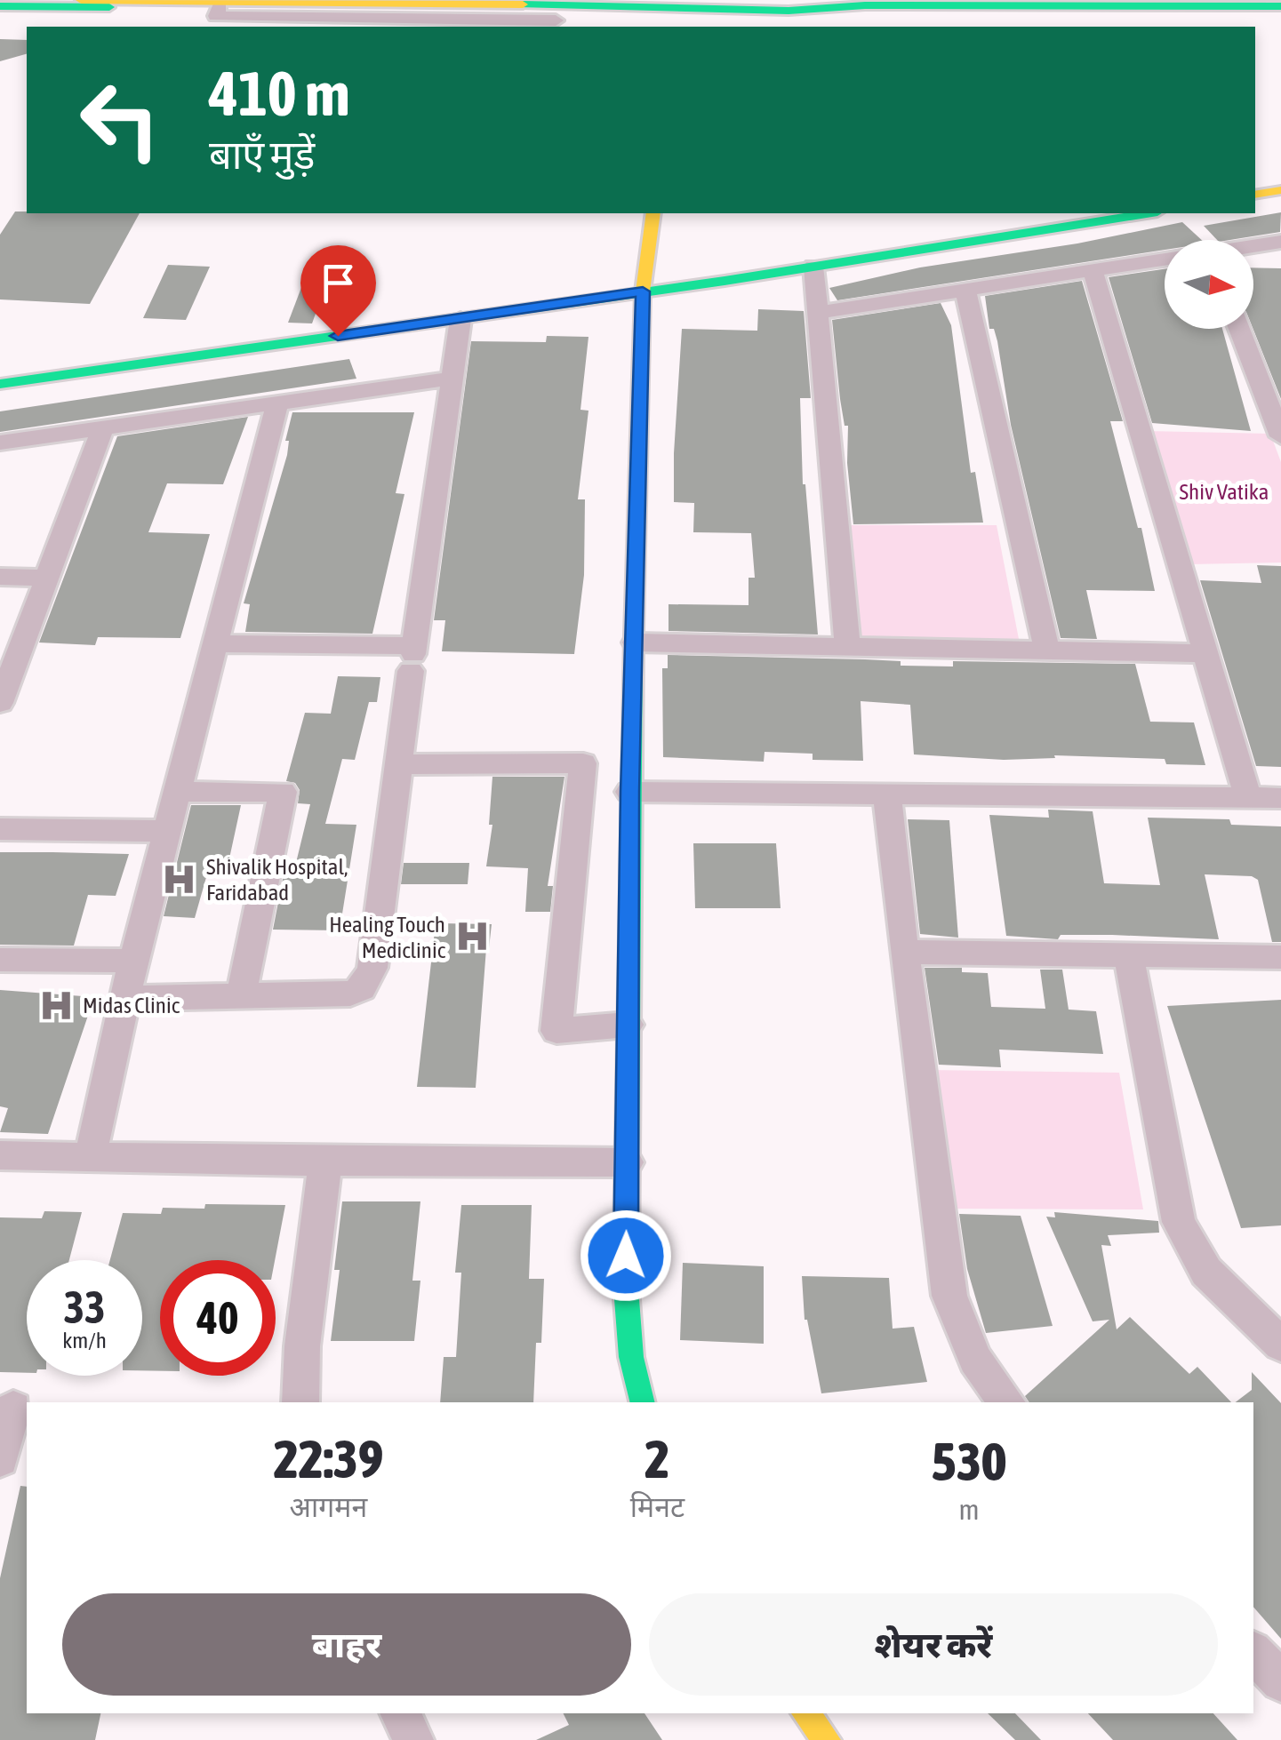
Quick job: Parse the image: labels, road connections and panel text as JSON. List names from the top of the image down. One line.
{"parks":["Shiv Vatika"],"places":{"hospital":["Shivalik Hospital, Faridabad","Healing Touch Mediclinic","Midas Clinic"]},"north":"right","page":{"turn":["410 m","बाएँ मुड़ें"],"speed":"33 km/h","limit":"40","eta":["22:39","आगमन","2","मिनट","530","m"],"buttons":["बाहर","शेयर करें"]}}
